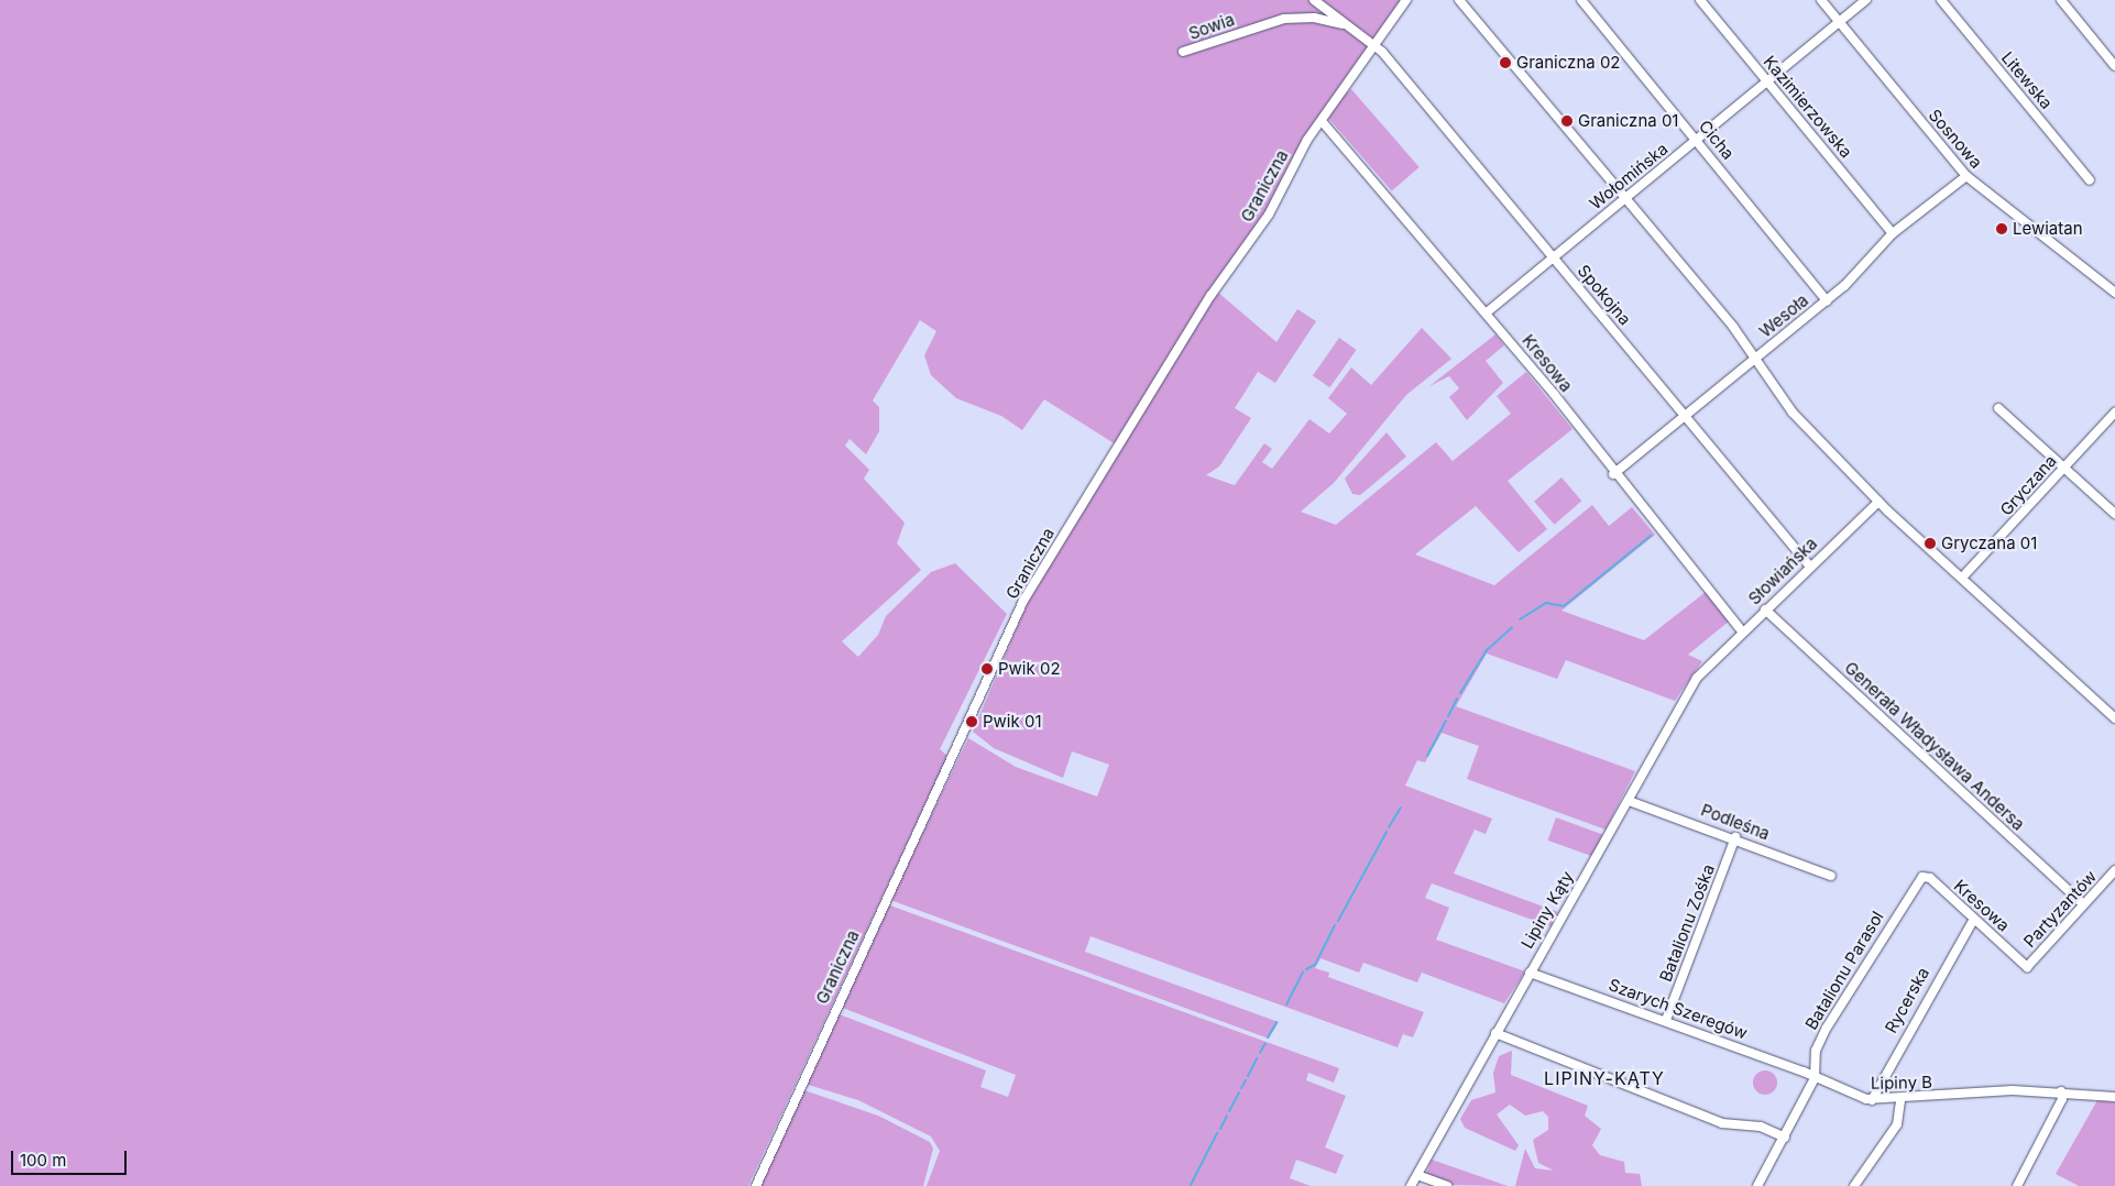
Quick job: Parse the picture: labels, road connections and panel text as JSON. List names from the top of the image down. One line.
{"streets":{"street":["Sowia","Litewska","Kazimierzowska","Sosnowa","Cicha","Wołomińska","Graniczna","Spokojna","Wesoła","Kresowa","Gryczana","Słowiańska","Generała Władysława Andersa","Podleśna","Partyzantów","Lipiny Kąty","Batalionu Zośka","Batalionu Parasol","Rycerska","Szarych Szeregów","Lipiny B"]},"crossings":[["Sowia","Spokojna"],["Kazimierzowska","Wołomińska"],["Kazimierzowska","Wesoła"],["Sosnowa","Wołomińska"],["Sosnowa","Wesoła"],["Cicha","Wołomińska"],["Cicha","Wesoła"],["Wołomińska","Spokojna"],["Wołomińska","Kresowa"],["Graniczna","Spokojna"],["Graniczna","Kresowa"],["Spokojna","Wesoła"],["Spokojna","Słowiańska"],["Wesoła","Kresowa"],["Kresowa","Słowiańska"],["Kresowa","Partyzantów"],["Kresowa","Batalionu Parasol"],["Kresowa","Rycerska"],["Słowiańska","Generała Władysława Andersa"],["Słowiańska","Lipiny Kąty"],["Generała Władysława Andersa","Partyzantów"],["Podleśna","Lipiny Kąty"],["Podleśna","Batalionu Zośka"],["Lipiny Kąty","Szarych Szeregów"],["Batalionu Zośka","Szarych Szeregów"],["Batalionu Parasol","Szarych Szeregów"],["Batalionu Parasol","Lipiny B"],["Rycerska","Lipiny B"],["Szarych Szeregów","Lipiny B"]],"districts":["LIPINY-KĄTY"],"places":["Graniczna 02","Graniczna 01","Lewiatan","Gryczana 01","Pwik 02","Pwik 01"],"scale_bar":"100 m"}
